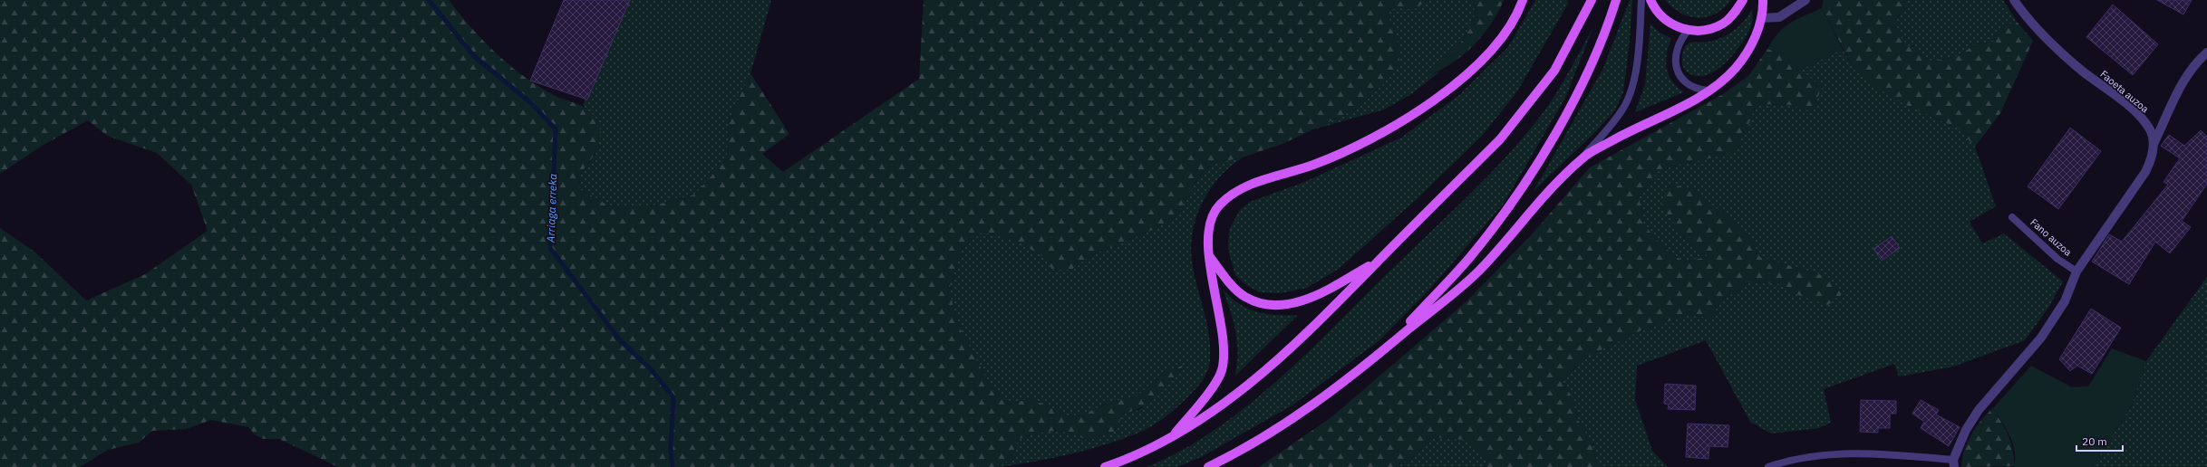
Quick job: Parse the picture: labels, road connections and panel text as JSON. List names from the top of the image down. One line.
{"streets":{"street":["Faoeta auzoa"],"lane":["Fano auzoa"]},"crossings":[["Faoeta auzoa","Fano auzoa"]],"water":["Arriaga erreka"],"scale_bar":"20 m"}
